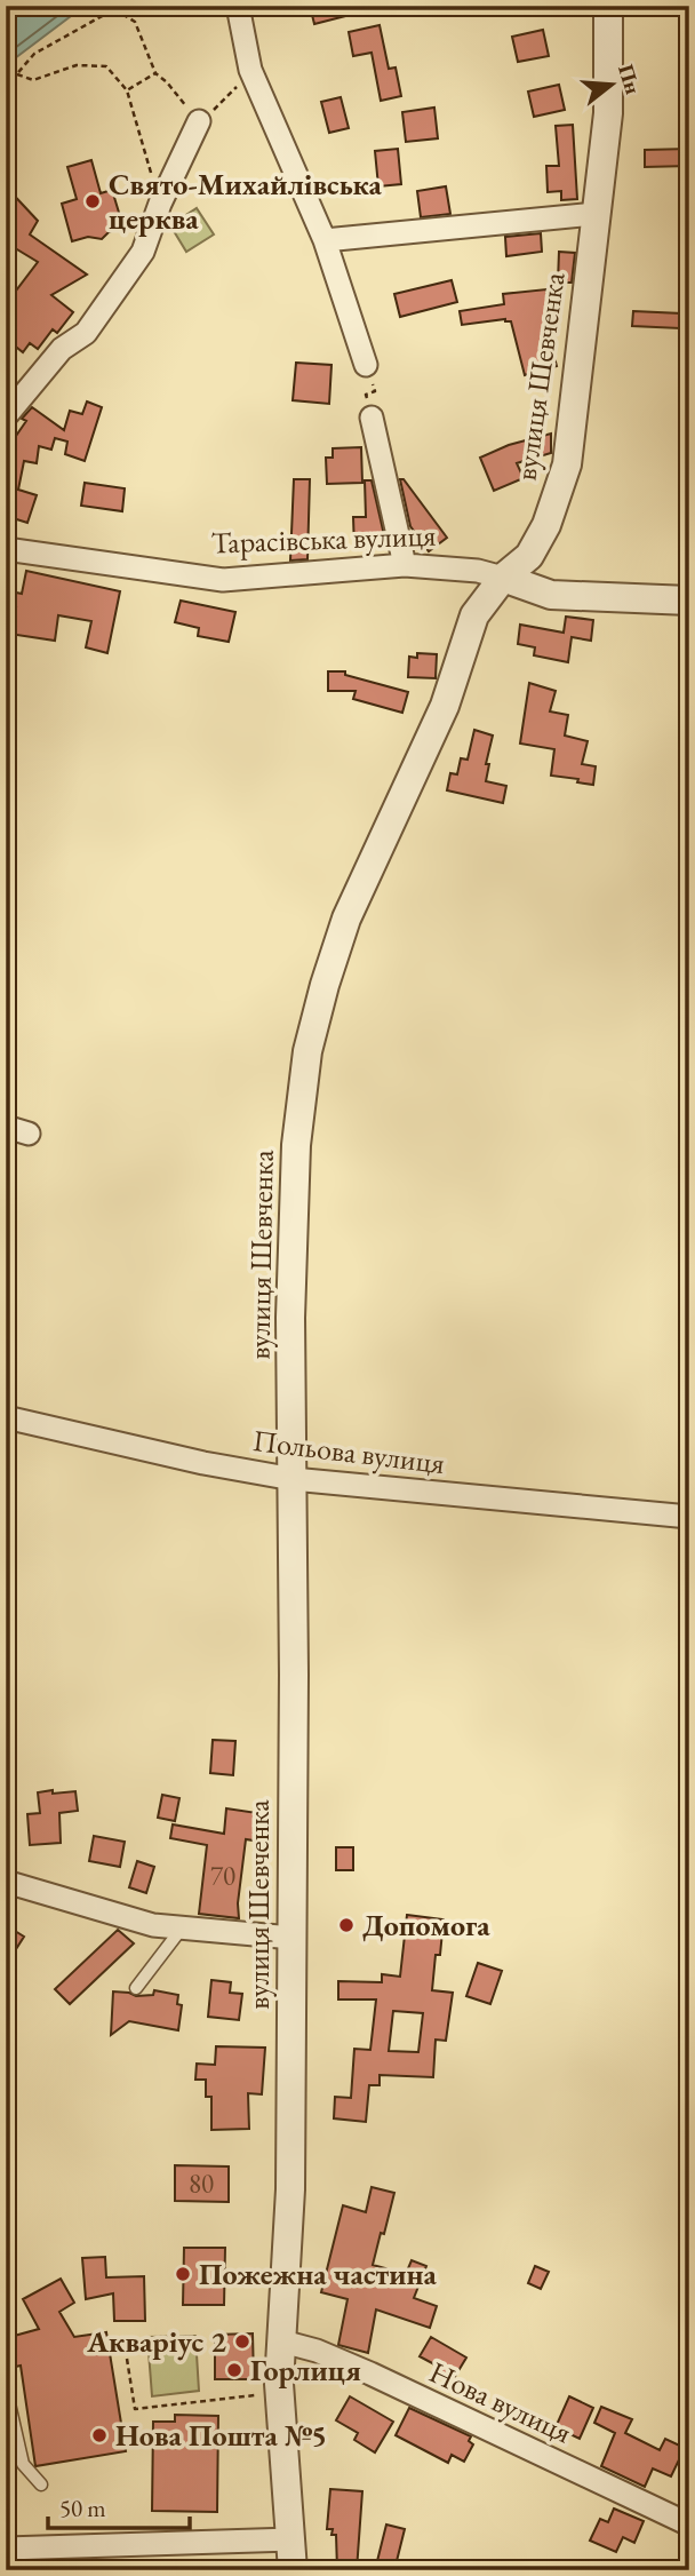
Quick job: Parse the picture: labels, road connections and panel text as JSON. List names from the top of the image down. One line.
{"streets":{"street":["вулиця Шевченка","Тарасівська вулиця","Польова вулиця","Нова вулиця"]},"crossings":[["вулиця Шевченка","Тарасівська вулиця"],["вулиця Шевченка","Польова вулиця"],["вулиця Шевченка","Нова вулиця"]],"places":["Свято-Михайлівська церква","Допомога","Пожежна частина","Акваріус 2","Горлиця","Нова Пошта №5"],"house_numbers":["70","80"],"scale_bar":"50 m","north":"right"}
